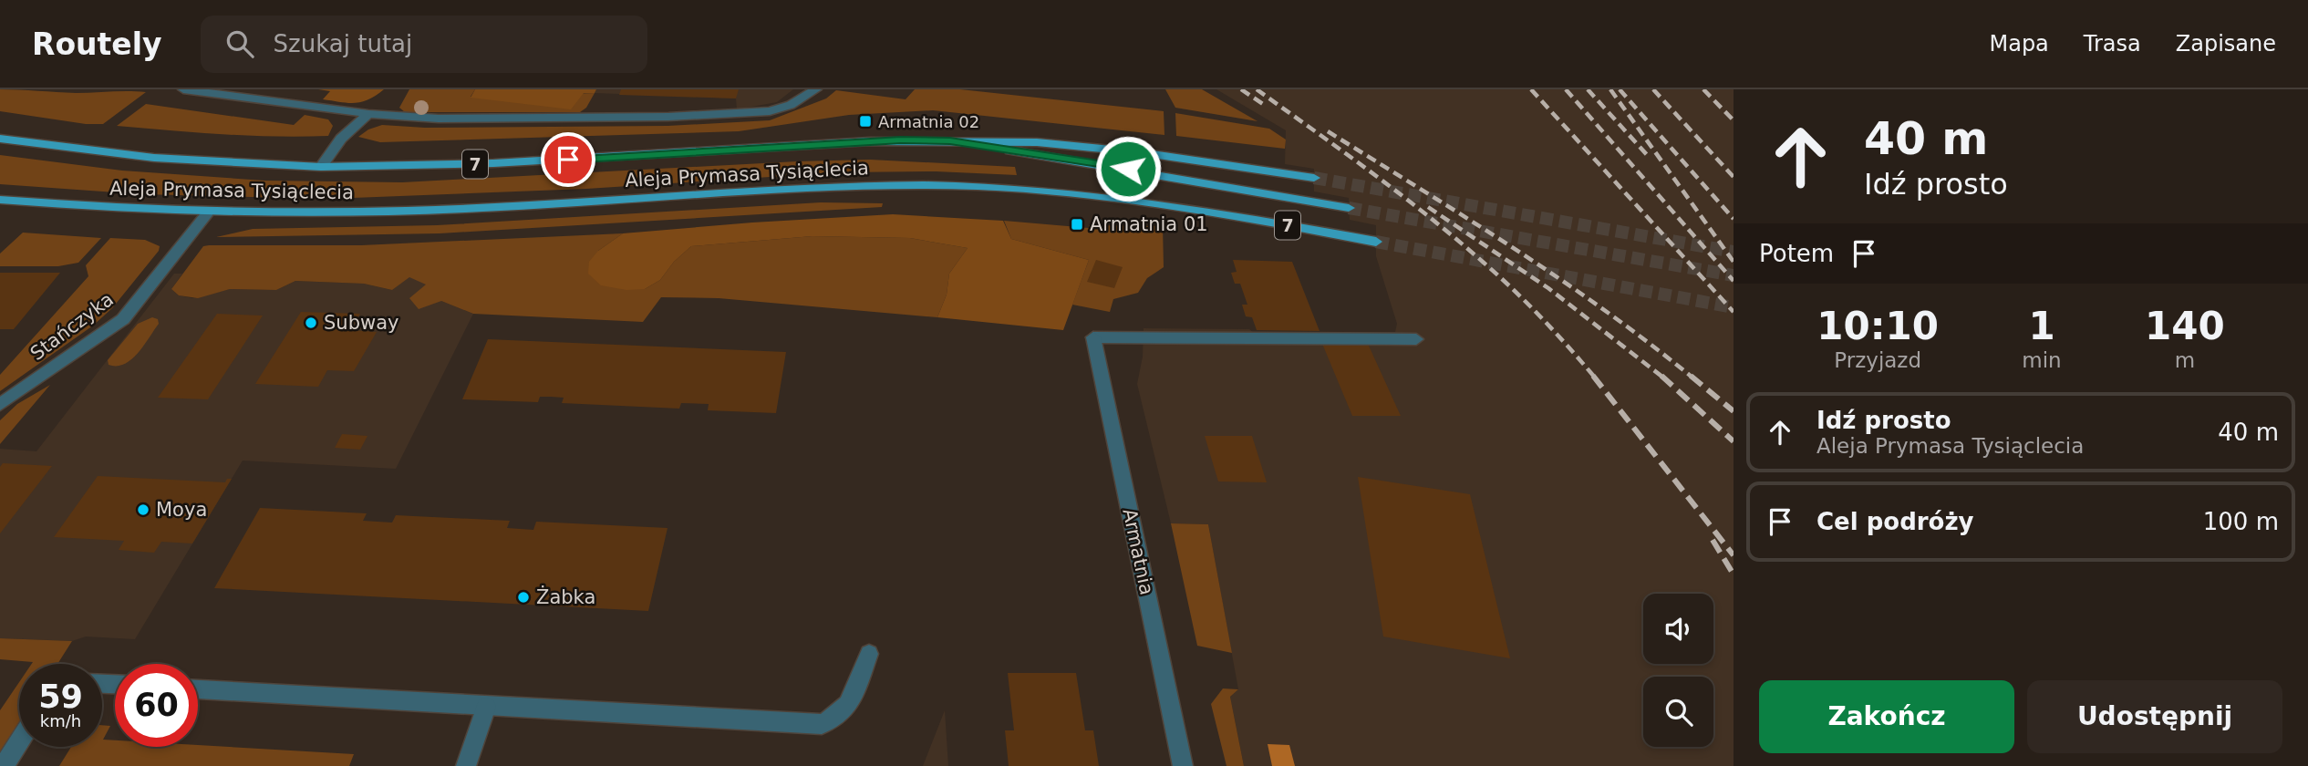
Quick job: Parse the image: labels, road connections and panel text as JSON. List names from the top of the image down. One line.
{"streets":{"main road":["7","Aleja Prymasa Tysiąclecia"],"street":["Stańczyka","Armatnia"]},"crossings":[["7","Aleja Prymasa Tysiąclecia"],["Aleja Prymasa Tysiąclecia","Stańczyka"]],"places":{"transit":["Armatnia 02","Armatnia 01"],"other":["Subway","Moya","Żabka"]},"page":{"header":"Routely","search":"Szukaj tutaj","nav":["Mapa","Trasa","Zapisane"],"turn":["40 m","Idź prosto"],"then":"Potem","eta":["10:10","Przyjazd","1","min","140","m"],"list":[{"name":"Idź prosto","note":"Aleja Prymasa Tysiąclecia","value":"40 m"},{"name":"Cel podróży","value":"100 m"}],"speed":"59 km/h","limit":"60","buttons":["Zakończ","Udostępnij"]}}
